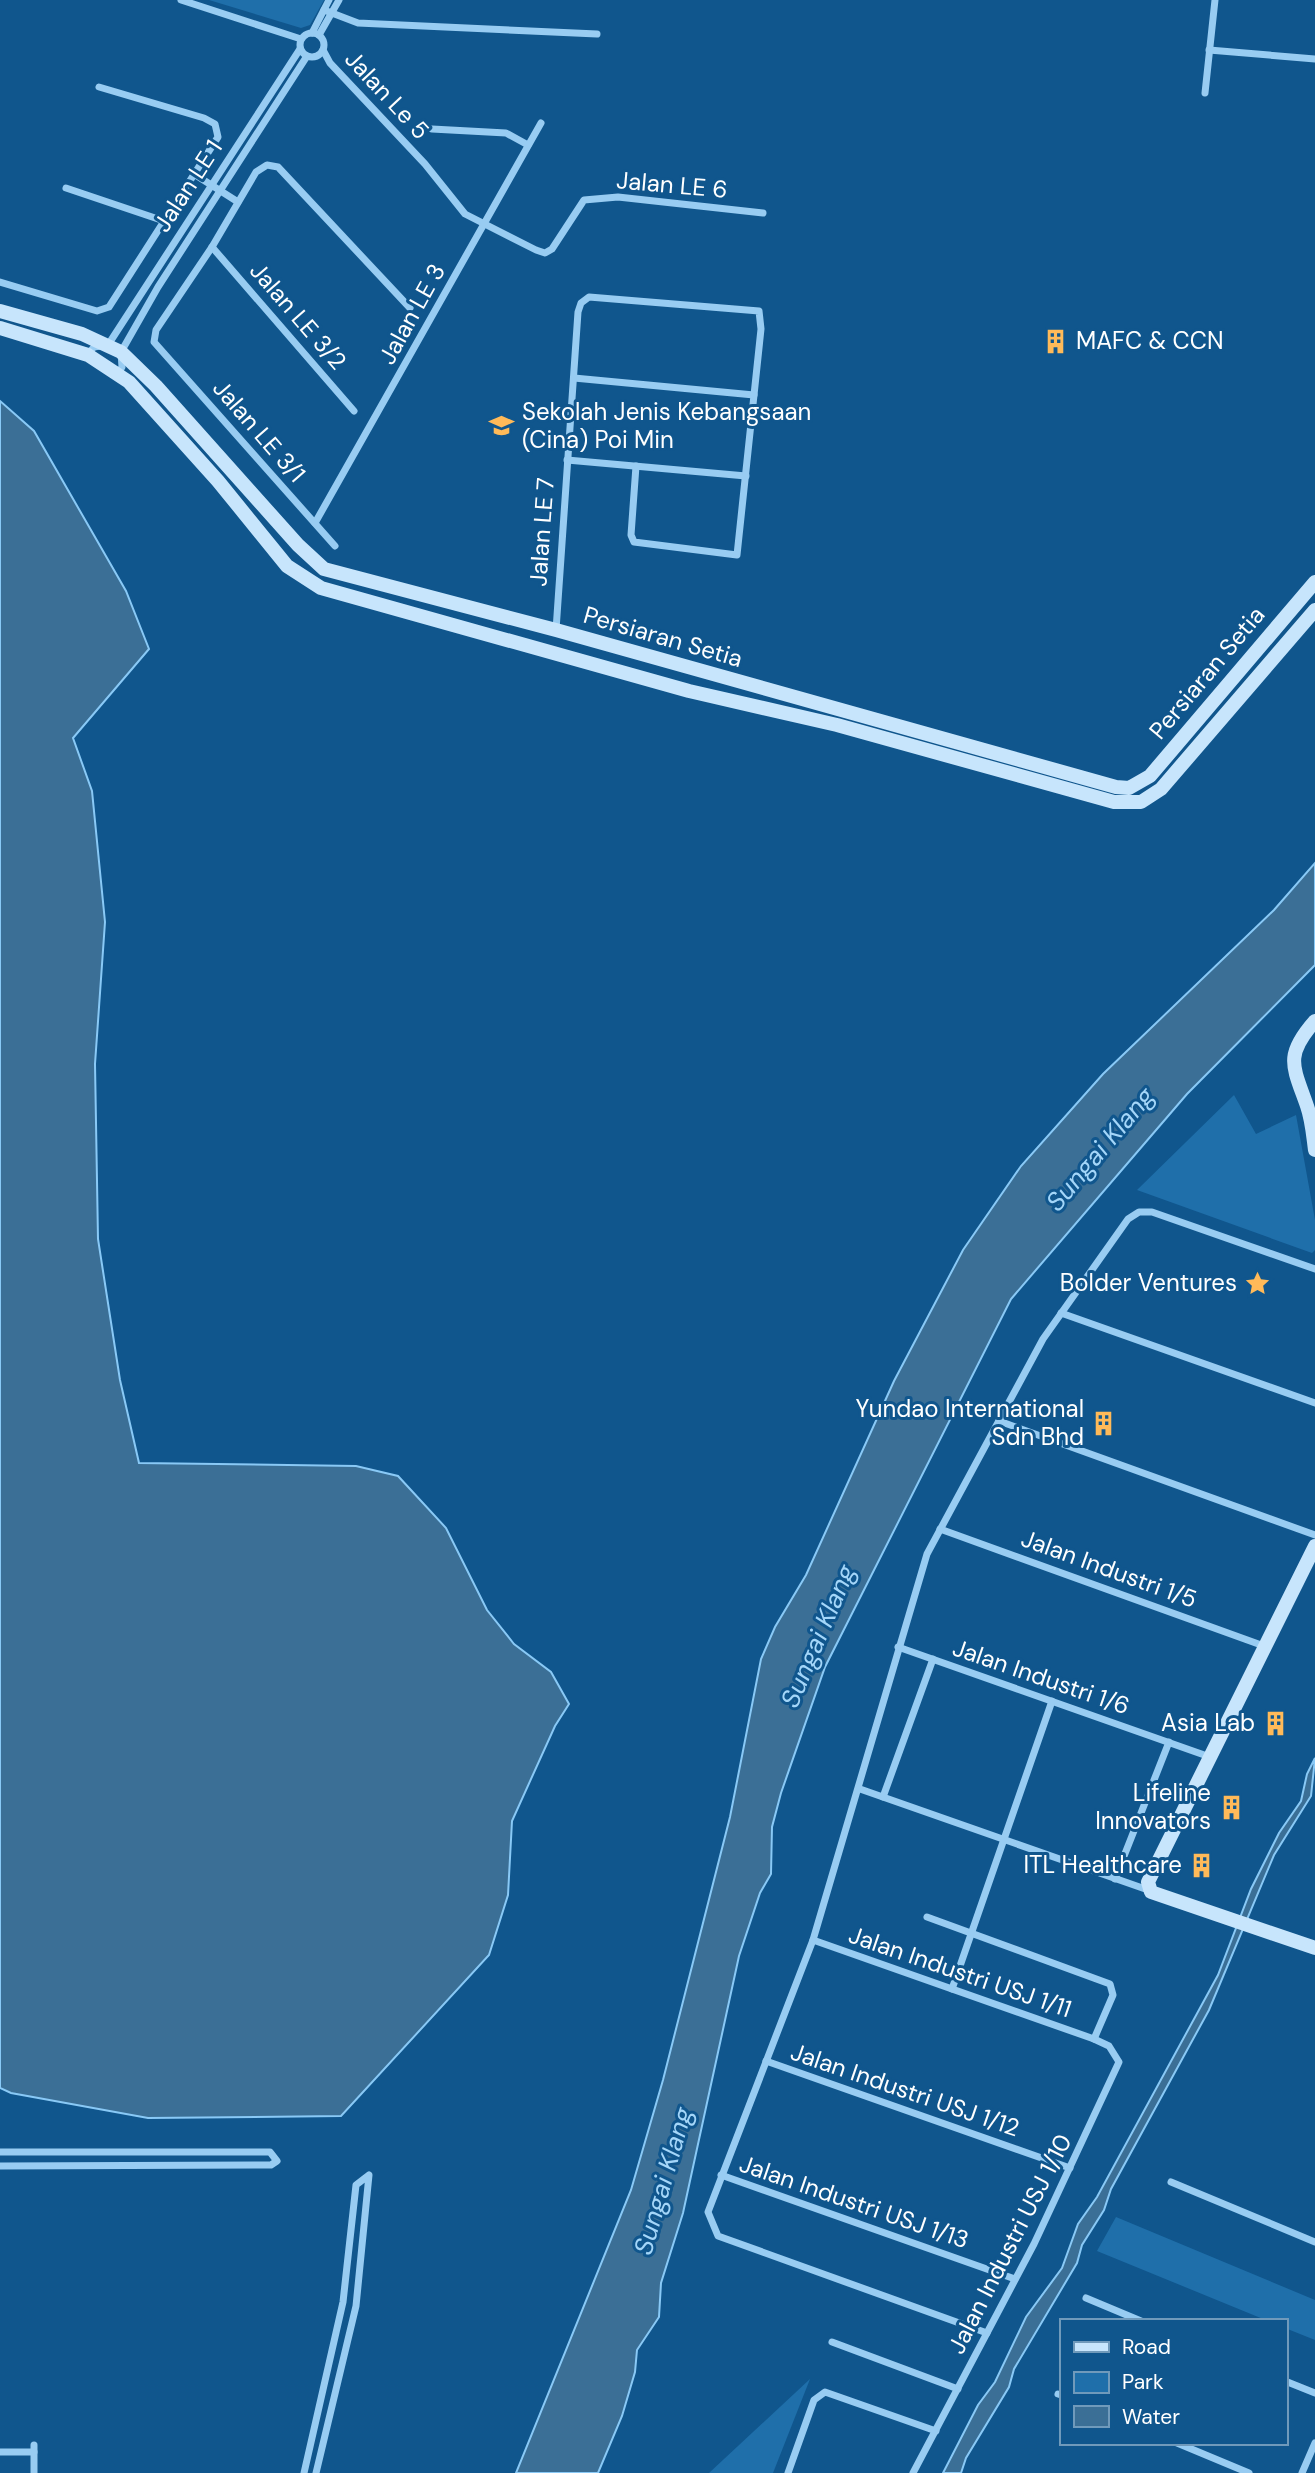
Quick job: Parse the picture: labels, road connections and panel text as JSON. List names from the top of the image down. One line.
{"streets":{"street":["Jalan Le 5","Jalan LE 6","Jalan LE 1","Jalan LE 3","Jalan LE 3/2","Jalan LE 3/1","Jalan LE 7","Persiaran Setia","Jalan Industri 1/5","Jalan Industri 1/6","Jalan Industri USJ 1/11","Jalan Industri USJ 1/12","Jalan Industri USJ 1/13","Jalan Industri USJ 1/10"]},"crossings":[["Jalan Le 5","Jalan LE 6"],["Jalan Le 5","Jalan LE 1"],["Jalan Le 5","Jalan LE 3"],["Jalan LE 6","Jalan LE 3"],["Jalan LE 1","Persiaran Setia"],["Jalan LE 3","Jalan LE 3/1"],["Jalan LE 3/2","Jalan LE 3/1"],["Jalan LE 7","Persiaran Setia"],["Jalan Industri USJ 1/11","Jalan Industri USJ 1/10"],["Jalan Industri USJ 1/12","Jalan Industri USJ 1/10"],["Jalan Industri USJ 1/13","Jalan Industri USJ 1/10"]],"water":["Sungai Klang"],"places":{"building":["MAFC & CCN","Yundao International Sdn Bhd","Asia Lab","Lifeline Innovators","ITL Healthcare"],"school or university":["Sekolah Jenis Kebangsaan (Cina) Poi Min"],"place":["Bolder Ventures"]},"legend":["Road","Park","Water"]}
